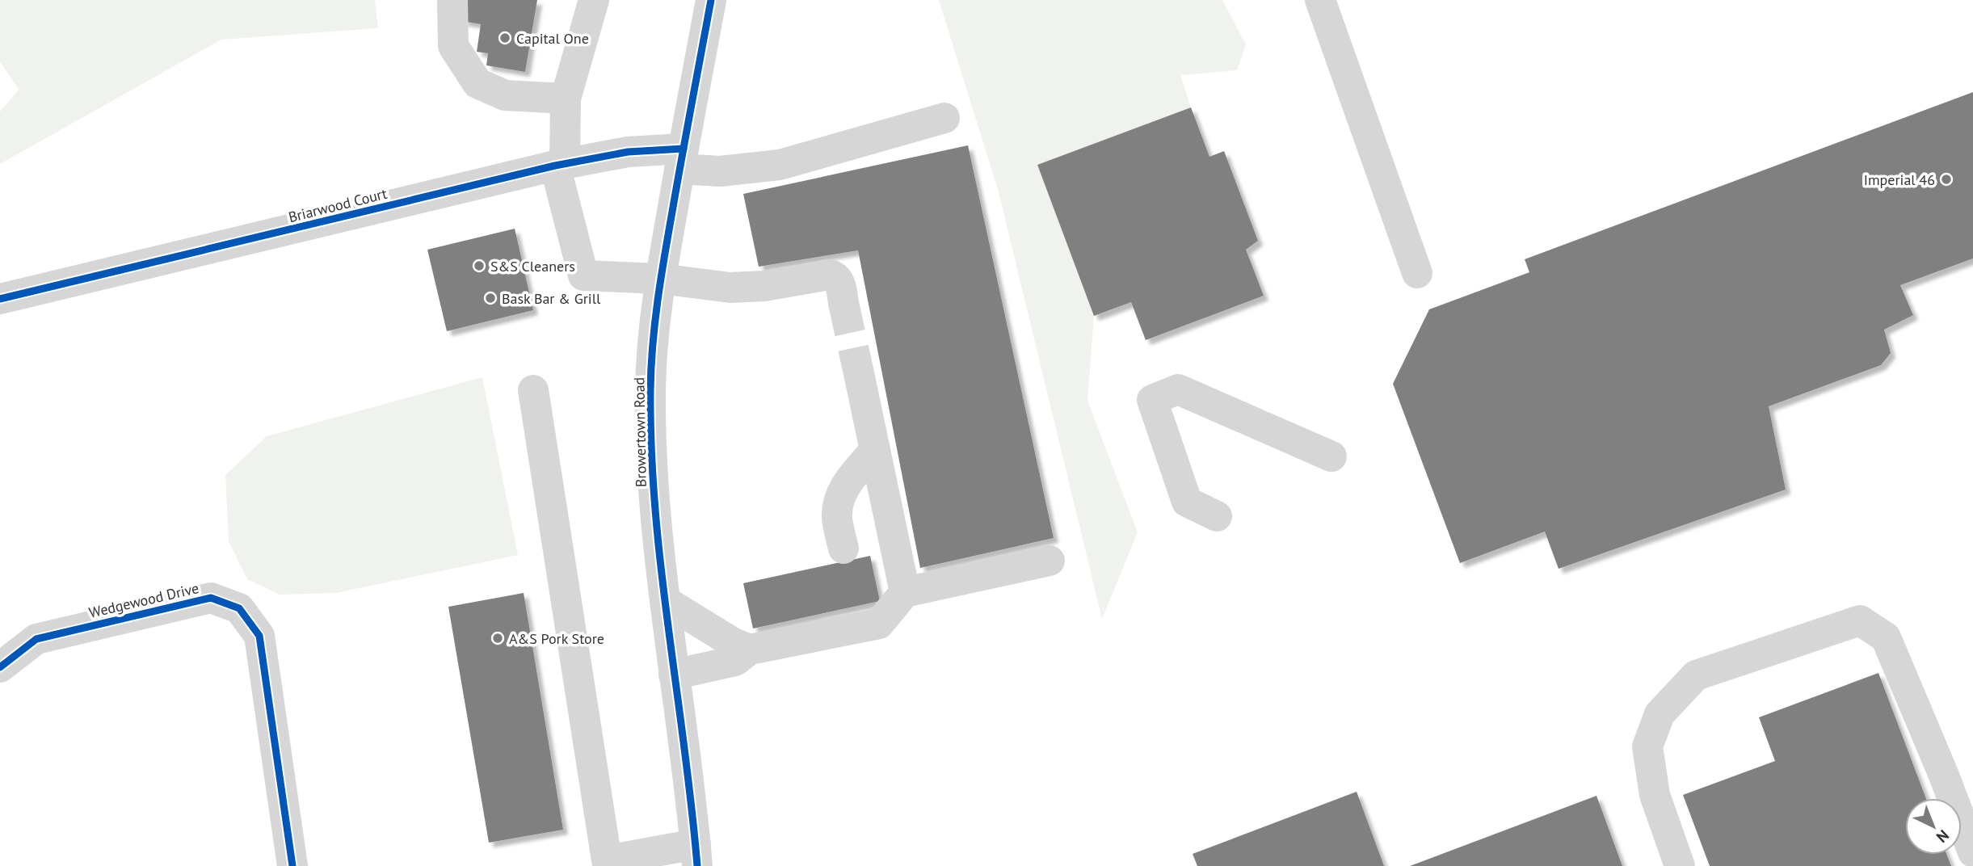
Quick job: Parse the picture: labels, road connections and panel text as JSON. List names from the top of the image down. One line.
{"streets":{"street":["Briarwood Court","Browertown Road","Wedgewood Drive"]},"crossings":[["Briarwood Court","Browertown Road"]],"places":["Capital One","Imperial 46","S&S Cleaners","Bask Bar & Grill","A&S Pork Store"],"north":"bottom right"}
